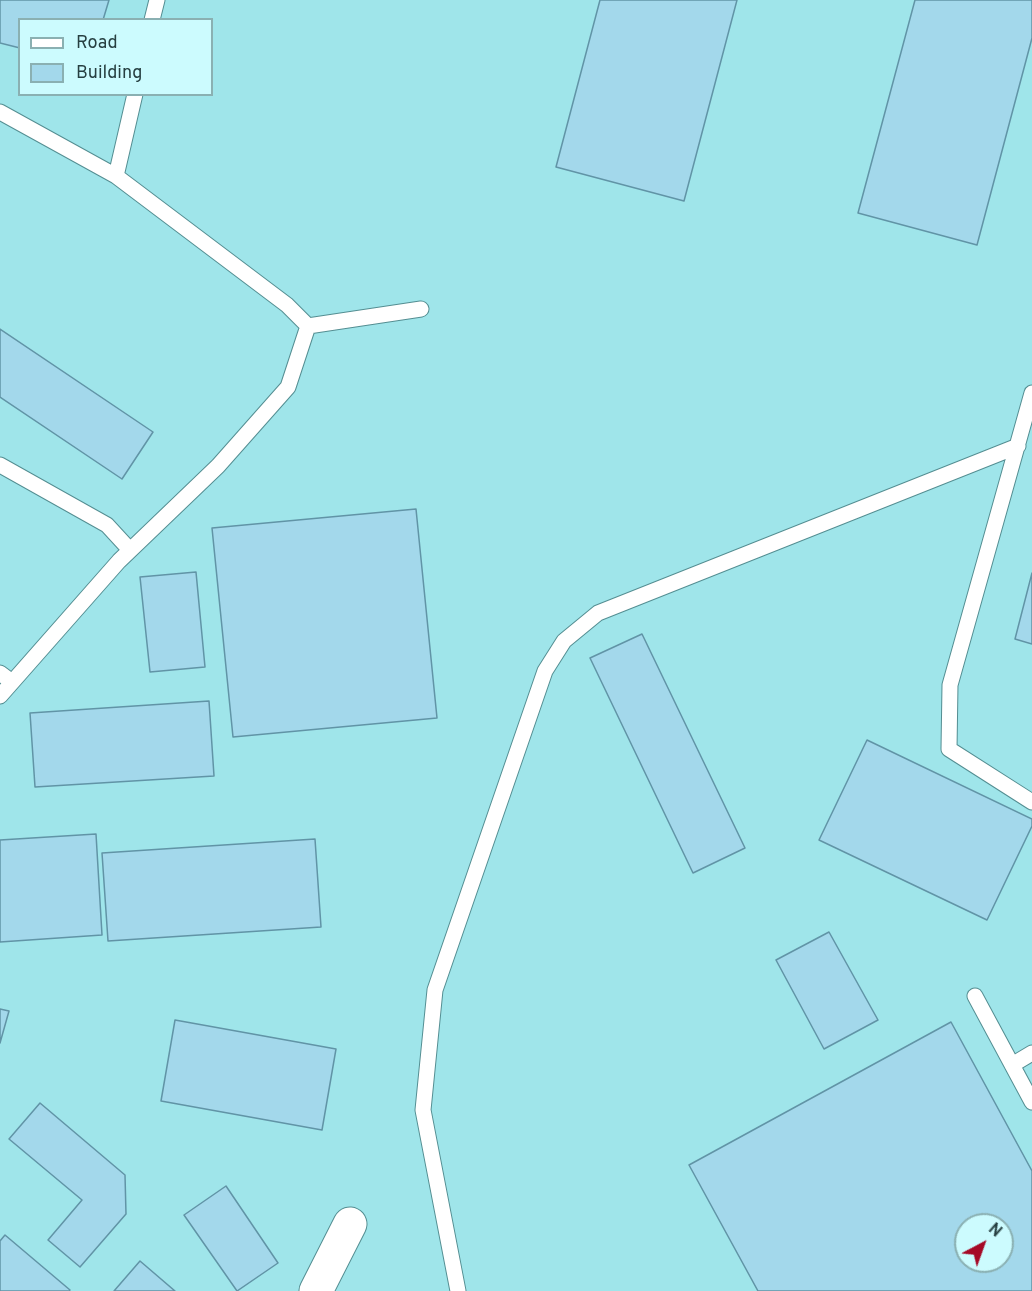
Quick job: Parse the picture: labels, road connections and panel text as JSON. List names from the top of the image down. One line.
{"legend":["Road","Building"],"north":"top right"}
